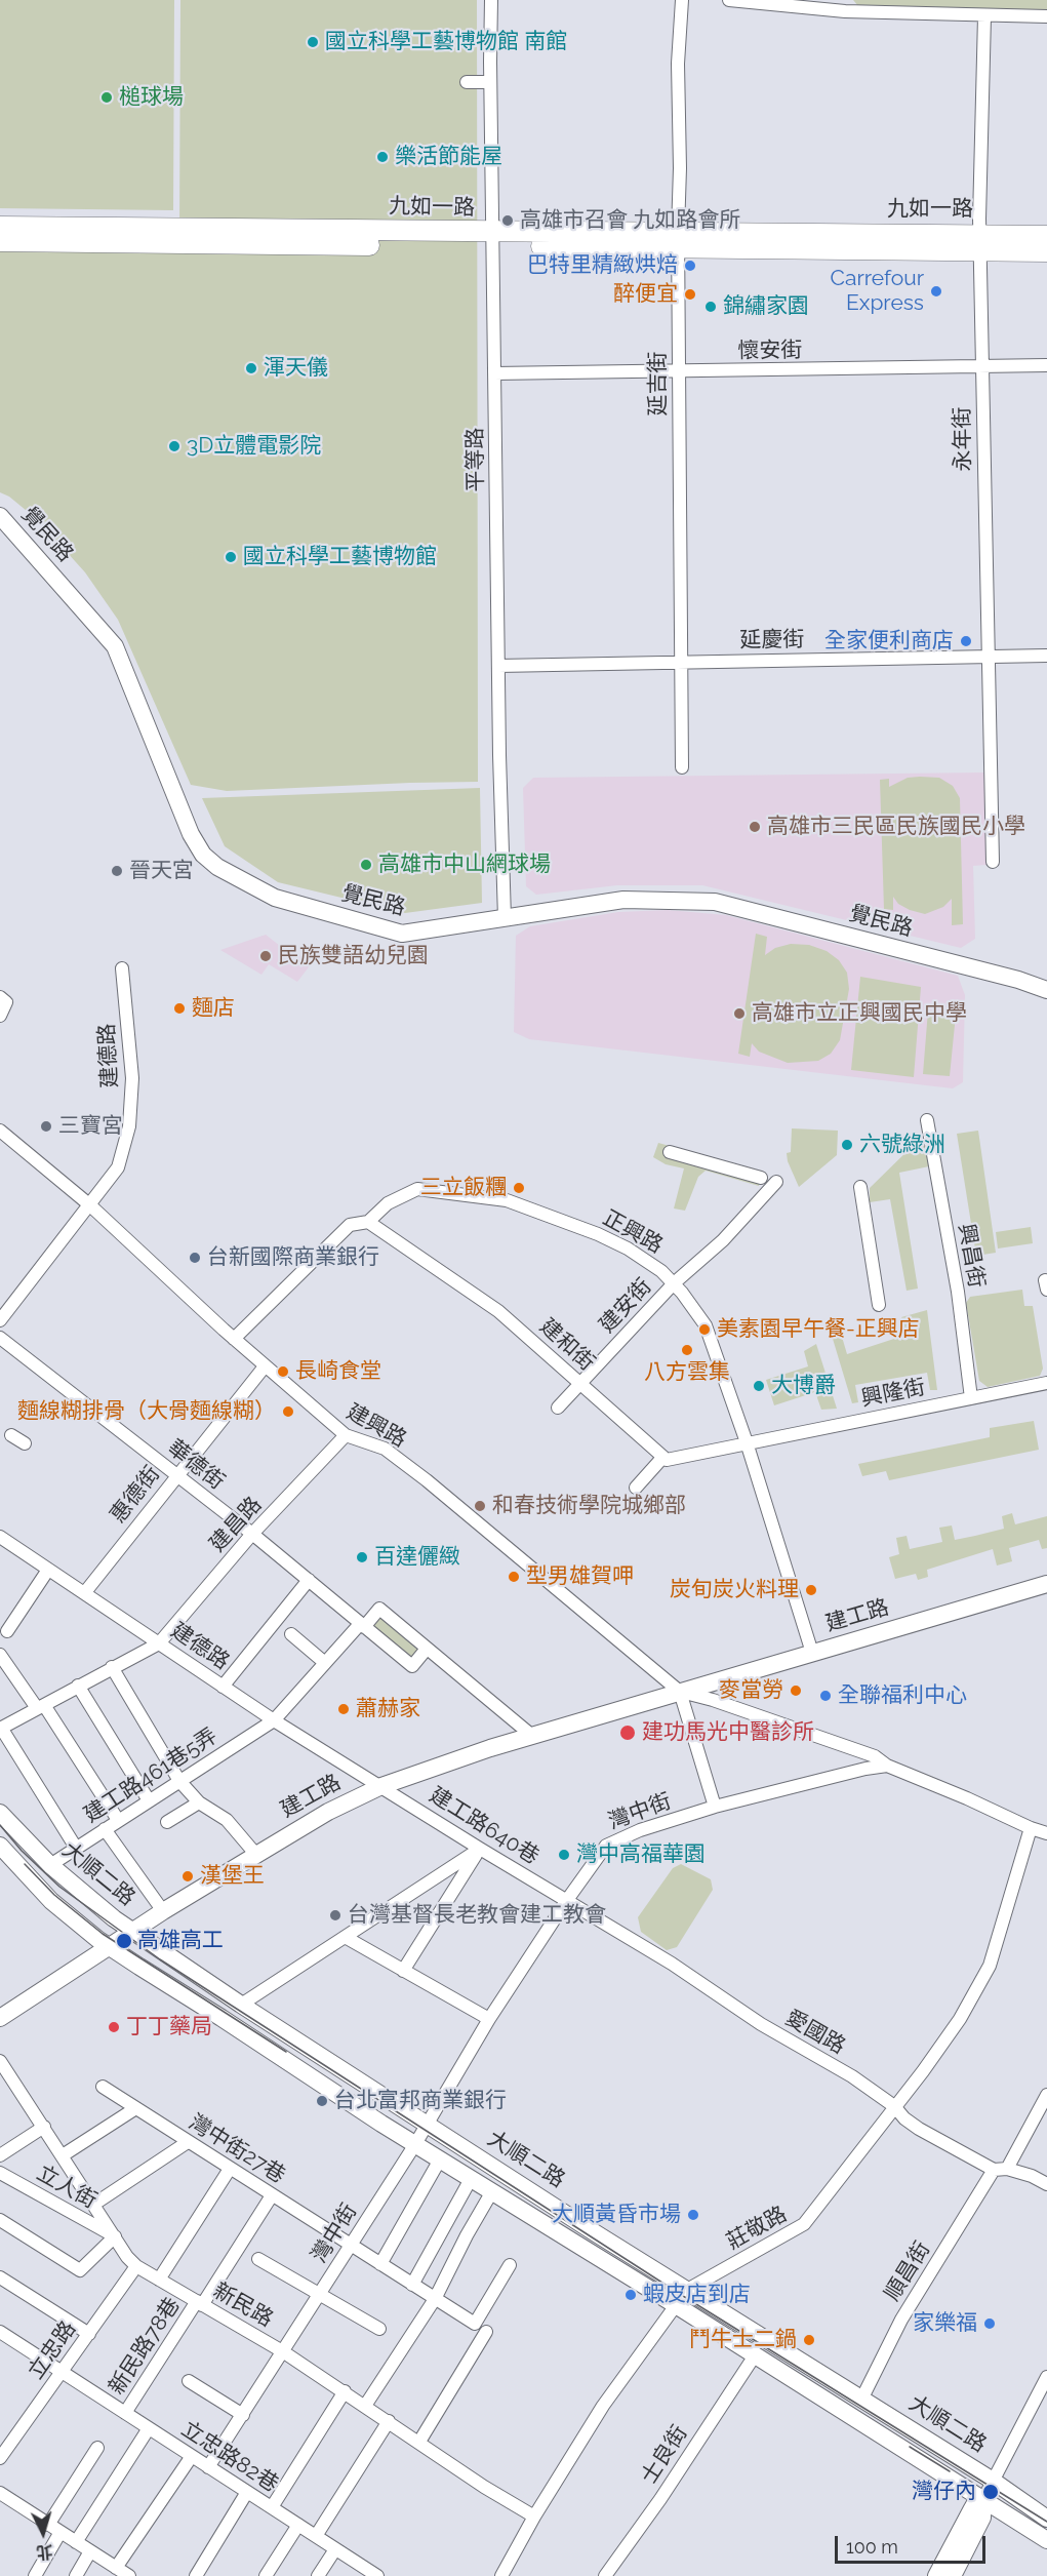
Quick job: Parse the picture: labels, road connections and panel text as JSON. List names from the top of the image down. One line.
{"streets":{"main road":["九如一路"],"street":["懷安街","延吉街","永年街","平等路","覺民路","延慶街","建德路","正興路","興昌街","建安街","建和街","興隆街","建興路","華德街","惠德街","建昌路","建工路","建工路461巷5弄","灣中街","建工路640巷","大順二路","愛國路","灣中街27巷","立人街","莊敬路","順昌街","新民路","新民路78巷","立忠路","士良街","立忠路82巷"]},"crossings":[["九如一路","延吉街"],["九如一路","永年街"],["九如一路","平等路"],["懷安街","延吉街"],["懷安街","永年街"],["懷安街","平等路"],["延吉街","延慶街"],["永年街","延慶街"],["平等路","覺民路"],["平等路","延慶街"],["建德路","建興路"],["建德路","惠德街"],["建德路","建昌路"],["建德路","建工路"],["建德路","建工路461巷5弄"],["建德路","建工路640巷"],["正興路","建安街"],["正興路","建和街"],["正興路","興隆街"],["正興路","建興路"],["正興路","建工路"],["興昌街","興隆街"],["建安街","建和街"],["建興路","惠德街"],["建興路","建昌路"],["建興路","建工路"],["華德街","惠德街"],["華德街","建昌路"],["華德街","建工路461巷5弄"],["建工路","建工路640巷"],["建工路","大順二路"],["建工路461巷5弄","大順二路"],["灣中街","建工路640巷"],["灣中街","大順二路"],["灣中街","愛國路"],["灣中街","灣中街27巷"],["灣中街","新民路"],["灣中街","立忠路82巷"],["建工路640巷","愛國路"],["大順二路","莊敬路"],["大順二路","順昌街"],["大順二路","士良街"],["愛國路","莊敬路"],["愛國路","順昌街"],["灣中街27巷","新民路78巷"],["立人街","新民路"],["莊敬路","新民路"],["新民路","新民路78巷"],["新民路","立忠路"],["新民路78巷","立忠路82巷"],["立忠路","立忠路82巷"]],"places":["國立科學工藝博物館 南館","槌球場","樂活節能屋","高雄市召會 九如路會所","巴特里精緻烘焙","Carrefour Express","醉便宜","錦繡家園","渾天儀","3D立體電影院","國立科學工藝博物館","全家便利商店","高雄市三民區民族國民小學","高雄市中山網球場","晉天宮","民族雙語幼兒園","麵店","高雄市立正興國民中學","三寶宮","六號綠洲","三立飯糰","台新國際商業銀行","美素園早午餐-正興店","八方雲集","長崎食堂","大博爵","麵線糊排骨（大骨麵線糊）","和春技術學院城鄉部","百達儷緻","型男雄賀呷","炭旬炭火料理","麥當勞","全聯福利中心","蕭赫家","建功馬光中醫診所","灣中高福華園","漢堡王","台灣基督長老教會建工教會","高雄高工","丁丁藥局","台北富邦商業銀行","大順黃昏市場","蝦皮店到店","家樂福","鬥牛士二鍋","灣仔內"],"scale_bar":"100 m","north":"bottom"}
